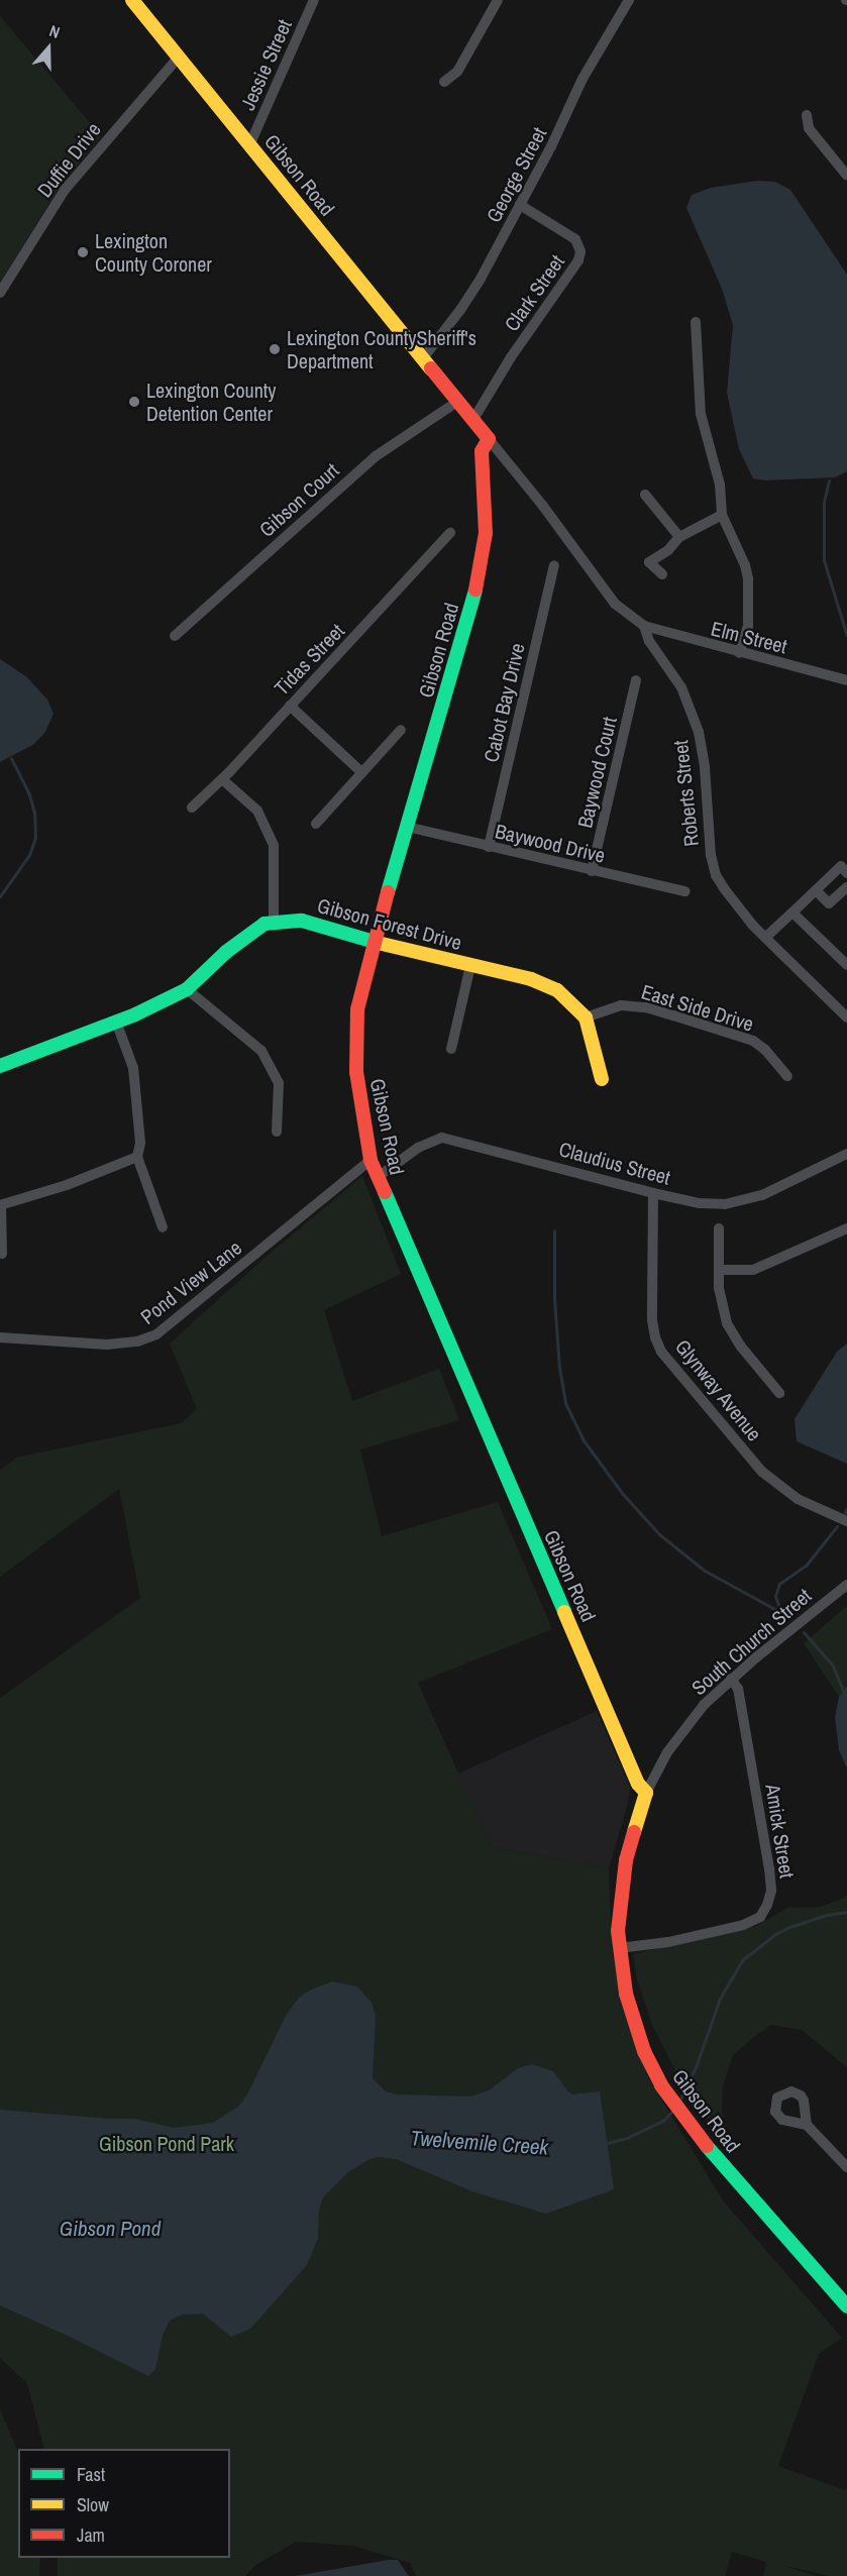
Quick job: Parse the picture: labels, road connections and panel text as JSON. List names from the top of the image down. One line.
{"streets":{"street":["Jessie Street","Duffie Drive","Gibson Road","George Street","Clark Street","Gibson Court","Elm Street","Tidas Street","Cabot Bay Drive","Baywood Court","Roberts Street","Baywood Drive","Gibson Forest Drive","East Side Drive","Claudius Street","Pond View Lane","Glynway Avenue","South Church Street","Amick Street"]},"crossings":[["Jessie Street","Gibson Road"],["Duffie Drive","Gibson Road"],["Gibson Road","George Street"],["Gibson Road","Clark Street"],["Gibson Road","Gibson Court"],["Gibson Road","Roberts Street"],["Gibson Road","Baywood Drive"],["Gibson Road","Gibson Forest Drive"],["Gibson Road","Claudius Street"],["Gibson Road","Pond View Lane"],["Gibson Road","South Church Street"],["Gibson Road","Amick Street"],["George Street","Clark Street"],["Elm Street","Roberts Street"],["Cabot Bay Drive","Baywood Drive"],["Baywood Court","Baywood Drive"],["Gibson Forest Drive","East Side Drive"],["Claudius Street","Glynway Avenue"],["South Church Street","Amick Street"]],"water":["Twelvemile Creek","Gibson Pond"],"parks":["Gibson Pond Park"],"places":["Lexington County Coroner","Lexington CountySheriff's Department","Lexington County Detention Center"],"legend":["Fast","Slow","Jam"],"north":"top"}
